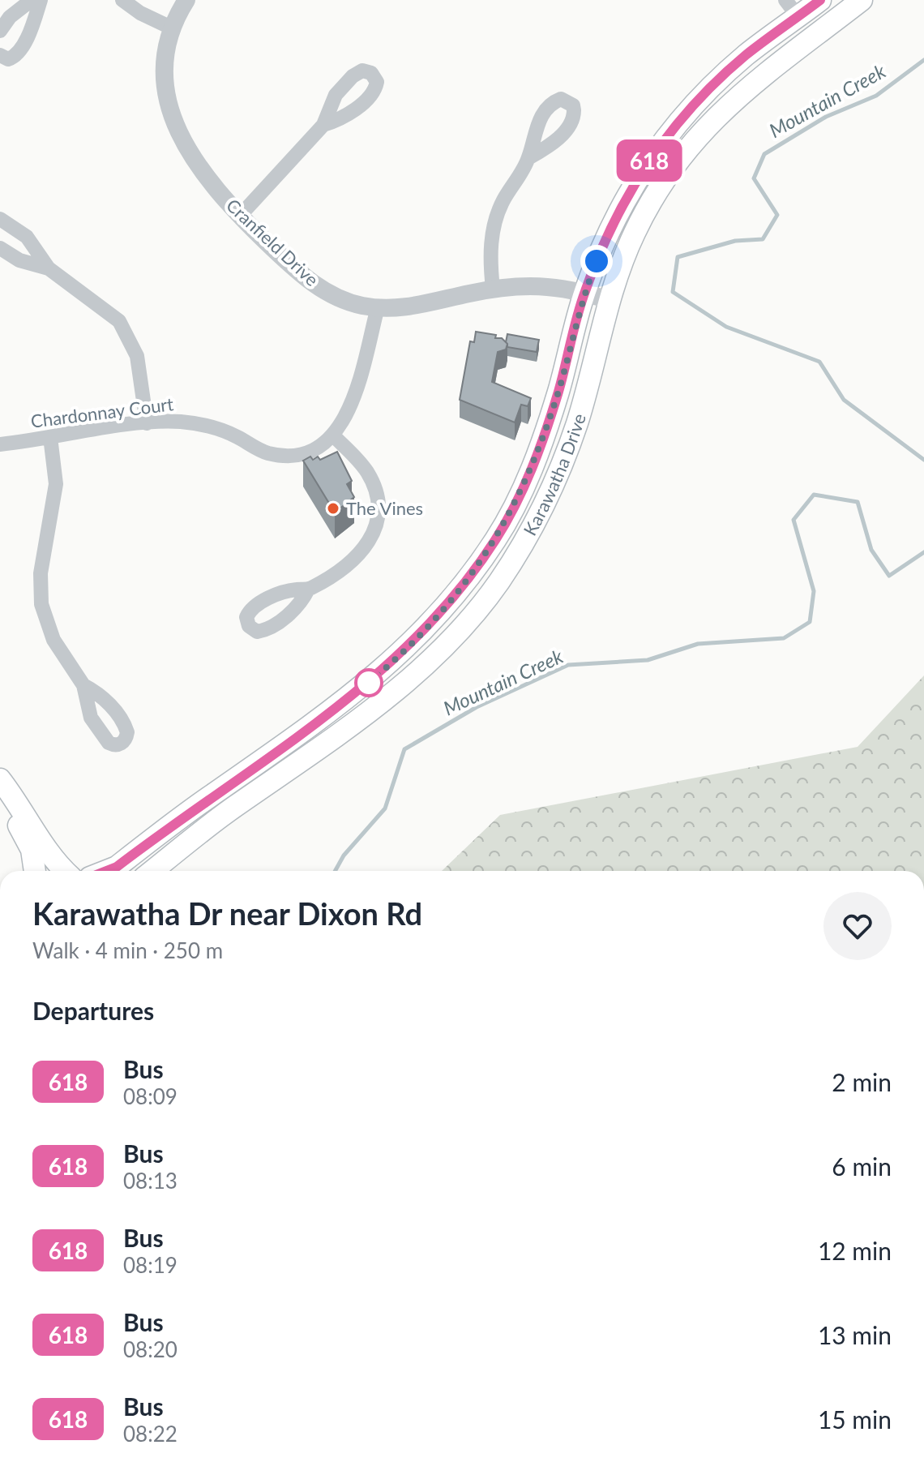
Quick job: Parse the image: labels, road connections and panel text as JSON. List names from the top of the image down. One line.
{"streets":{"main road":["Karawatha Drive"],"street":["Cranfield Drive","Chardonnay Court"]},"crossings":[["Cranfield Drive","Karawatha Drive"]],"water":["Mountain Creek"],"places":["The Vines"],"lines":["bus line 618"],"page":{"on_map":"618","heading":[["Karawatha Dr near Dixon Rd","Walk · 4 min · 250 m"],"Departures"],"list":[{"mark":"618","name":"Bus","note":"08:09","value":"2 min"},{"mark":"618","name":"Bus","note":"08:13","value":"6 min"},{"mark":"618","name":"Bus","note":"08:19","value":"12 min"},{"mark":"618","name":"Bus","note":"08:20","value":"13 min"},{"mark":"618","name":"Bus","note":"08:22","value":"15 min"}]}}
